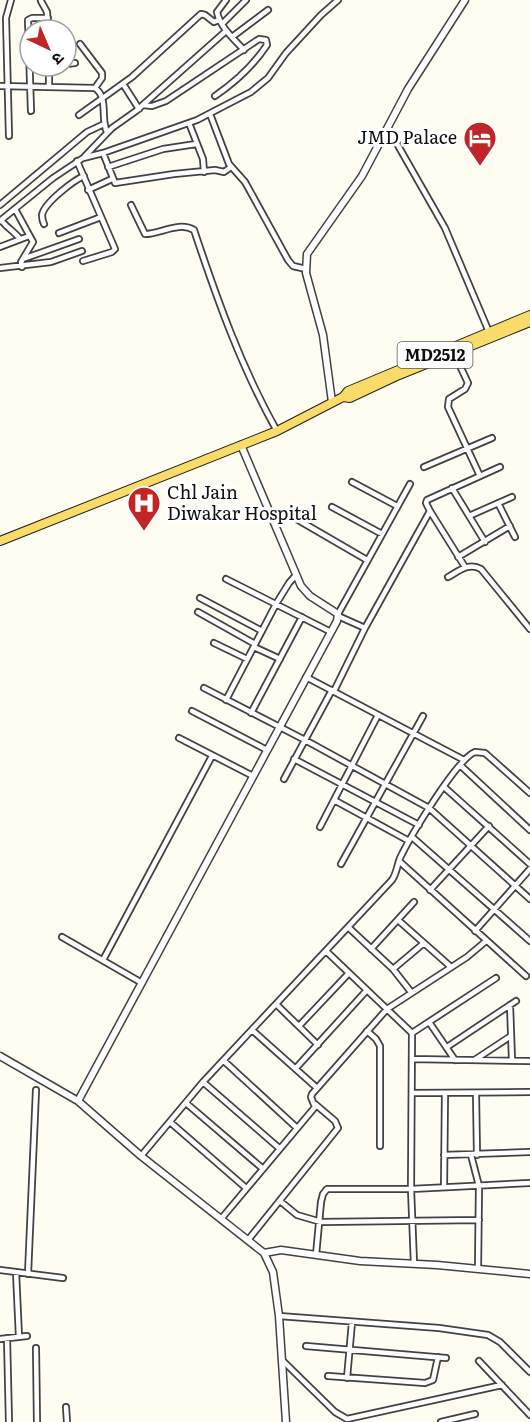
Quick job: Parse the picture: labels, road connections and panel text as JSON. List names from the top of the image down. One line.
{"streets":{"main road":["MD2512"]},"places":{"hotel":["JMD Palace"],"hospital":["Chl Jain Diwakar Hospital"]},"north":"bottom right"}
